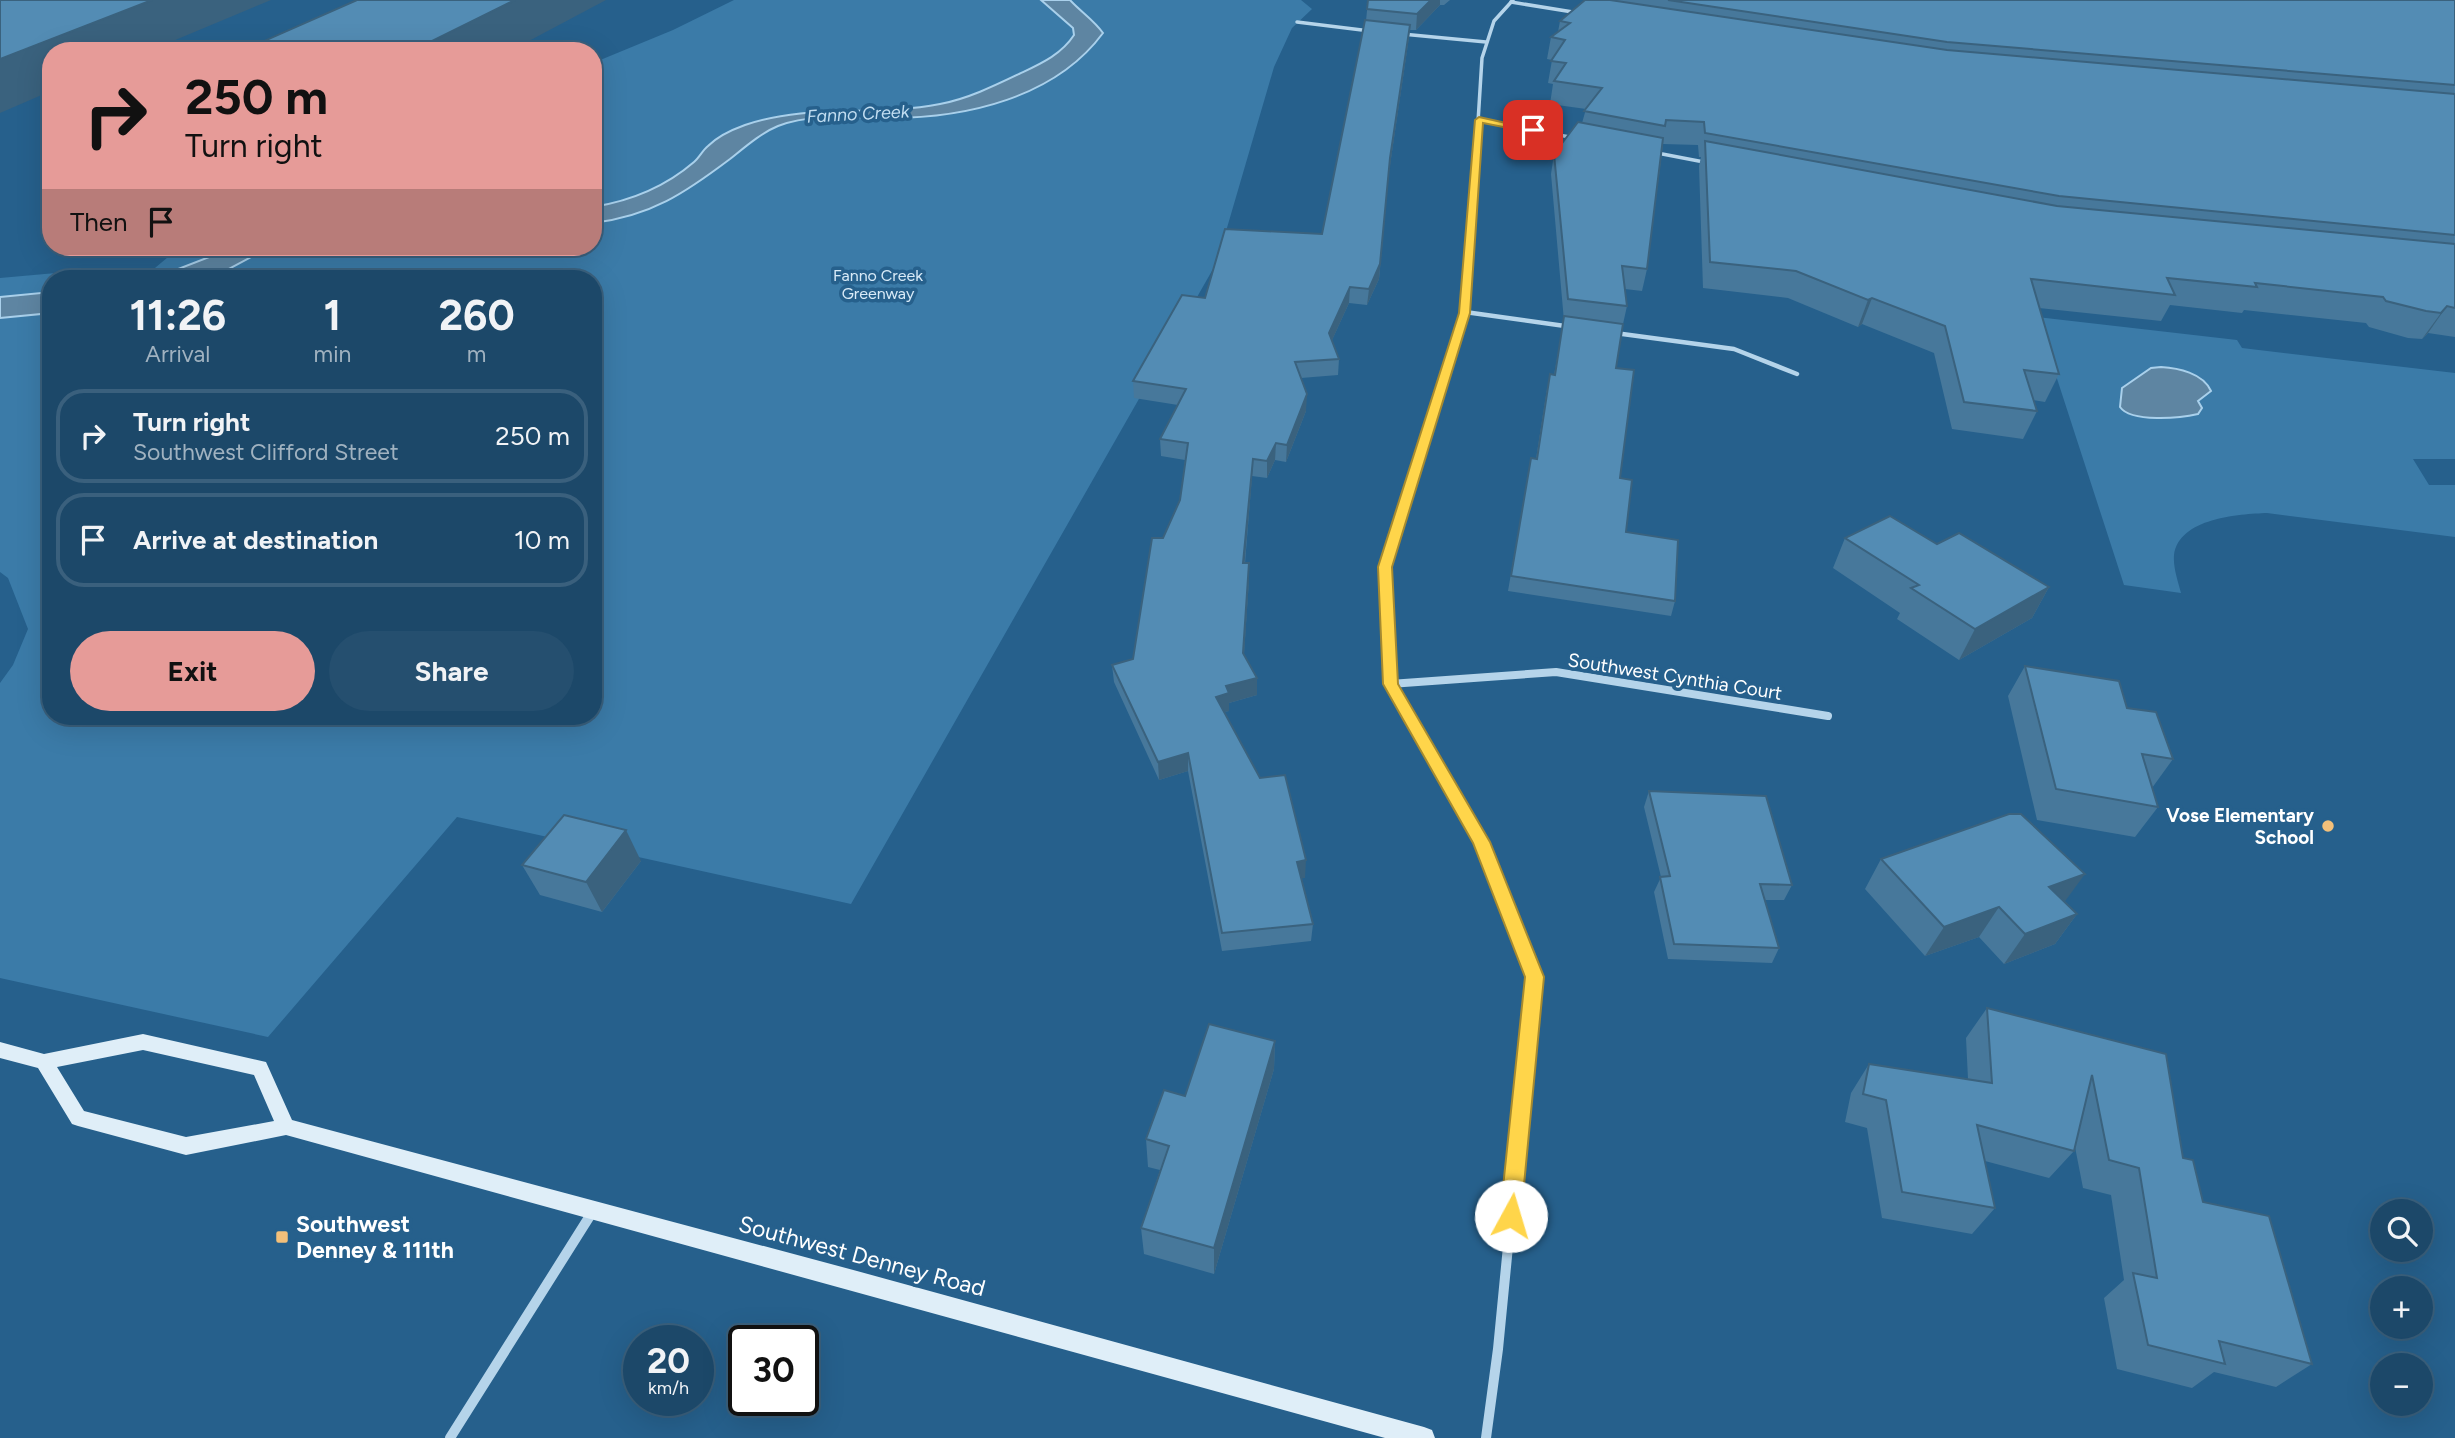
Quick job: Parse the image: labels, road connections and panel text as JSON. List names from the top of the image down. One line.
{"streets":{"street":["Southwest Cynthia Court","Southwest Denney Road"]},"water":["Fanno Creek"],"parks":["Fanno Creek Greenway"],"places":{"other":["Vose Elementary School"],"transit":["Southwest Denney & 111th"]},"page":{"turn":["250 m","Turn right"],"then":"Then","eta":["11:26","Arrival","1","min","260","m"],"list":[{"name":"Turn right","note":"Southwest Clifford Street","value":"250 m"},{"name":"Arrive at destination","value":"10 m"}],"buttons":["Exit","Share"],"map_buttons":["+","−"],"speed":"20 km/h","limit":"30"}}
